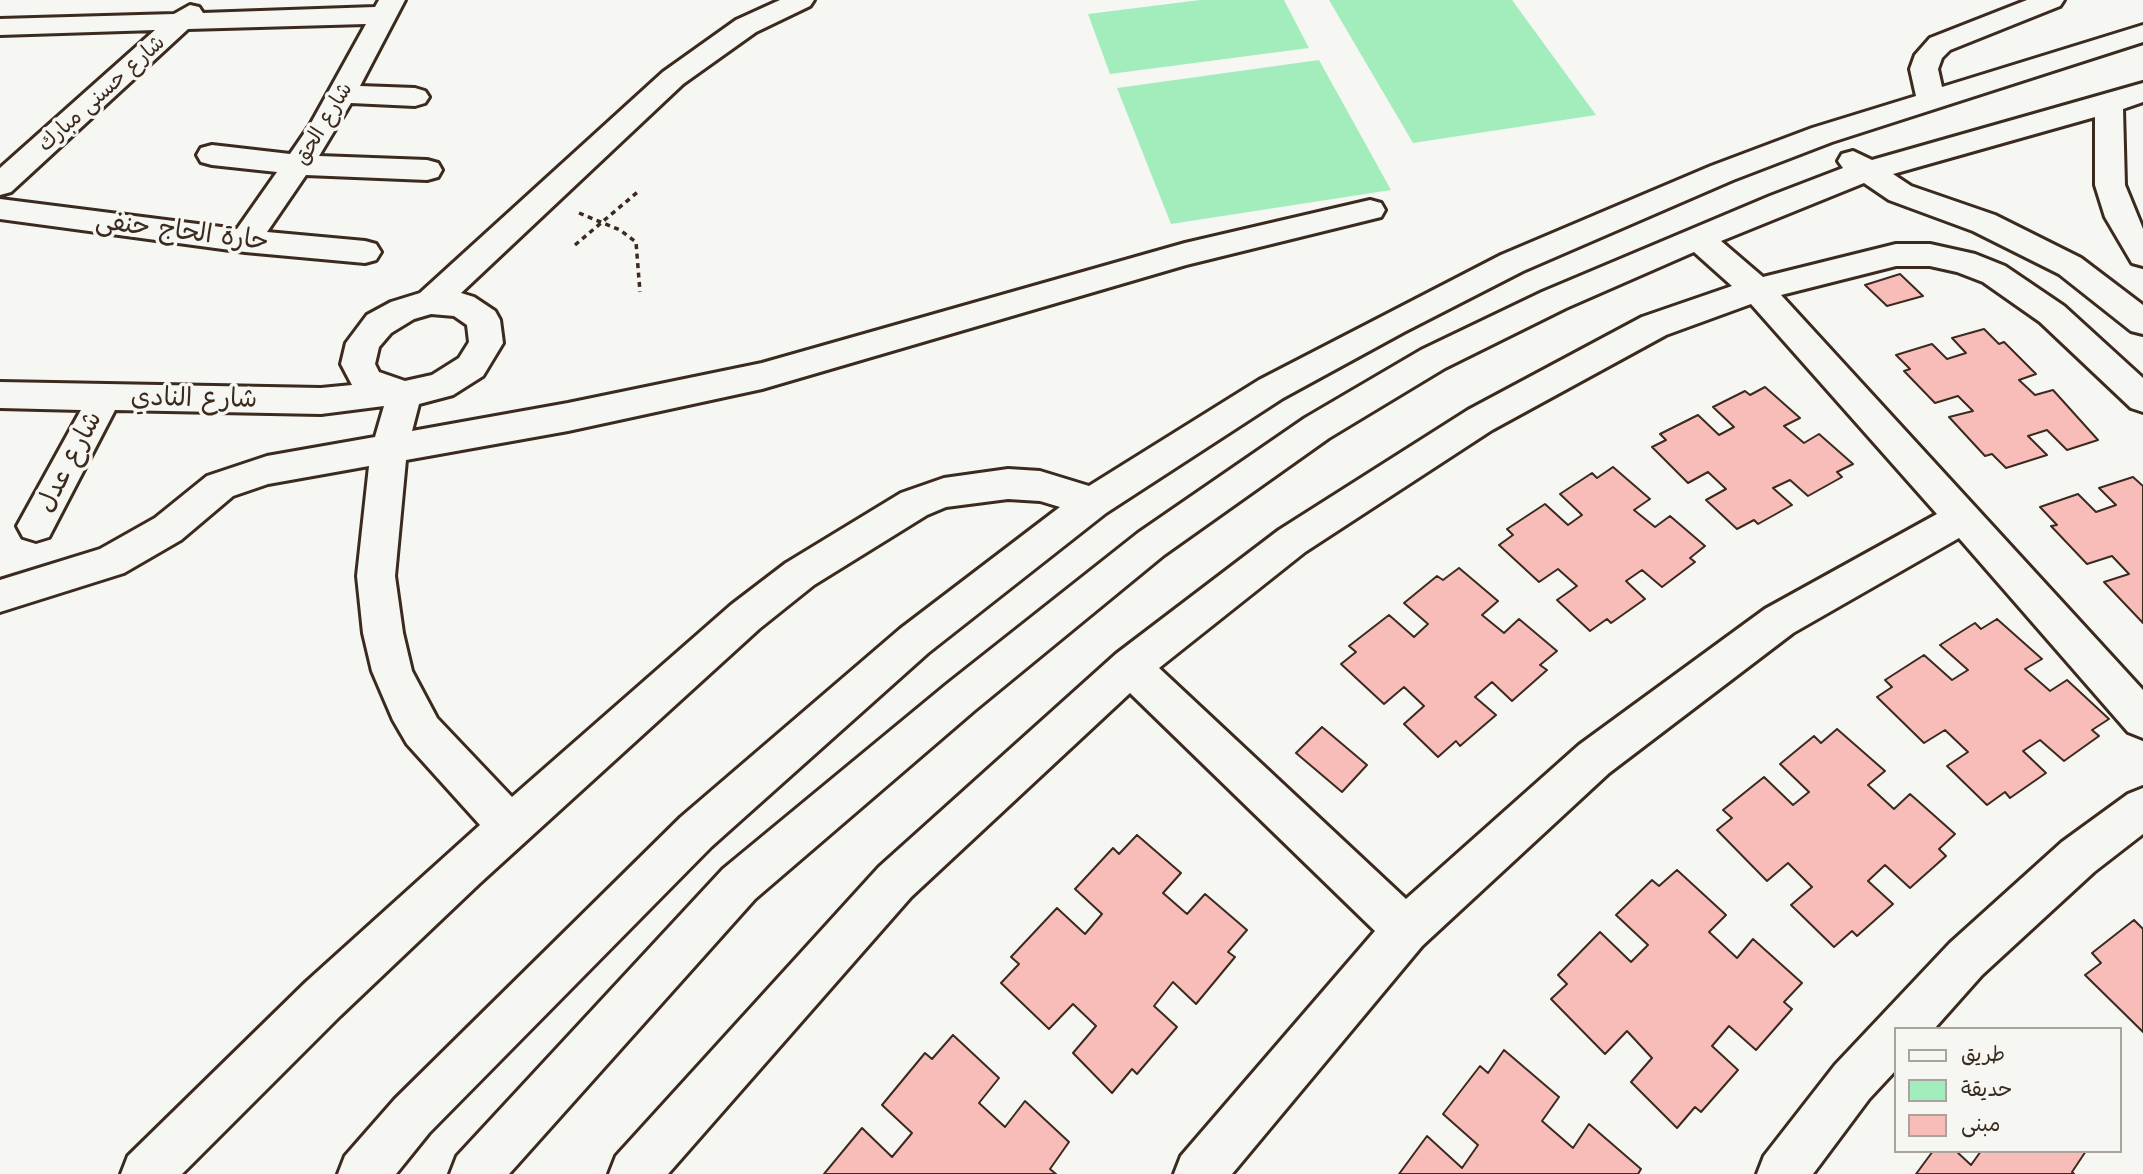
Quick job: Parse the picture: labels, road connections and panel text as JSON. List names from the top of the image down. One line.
{"streets":{"street":["شارع حسنى مبارك","شارع الحق","حارة الحاج حنفى","شارع النادي","شارع عدل"]},"crossings":[["شارع الحق","حارة الحاج حنفى"],["شارع النادي","شارع عدل"]],"legend":["طريق","حديقة","مبنى"]}
